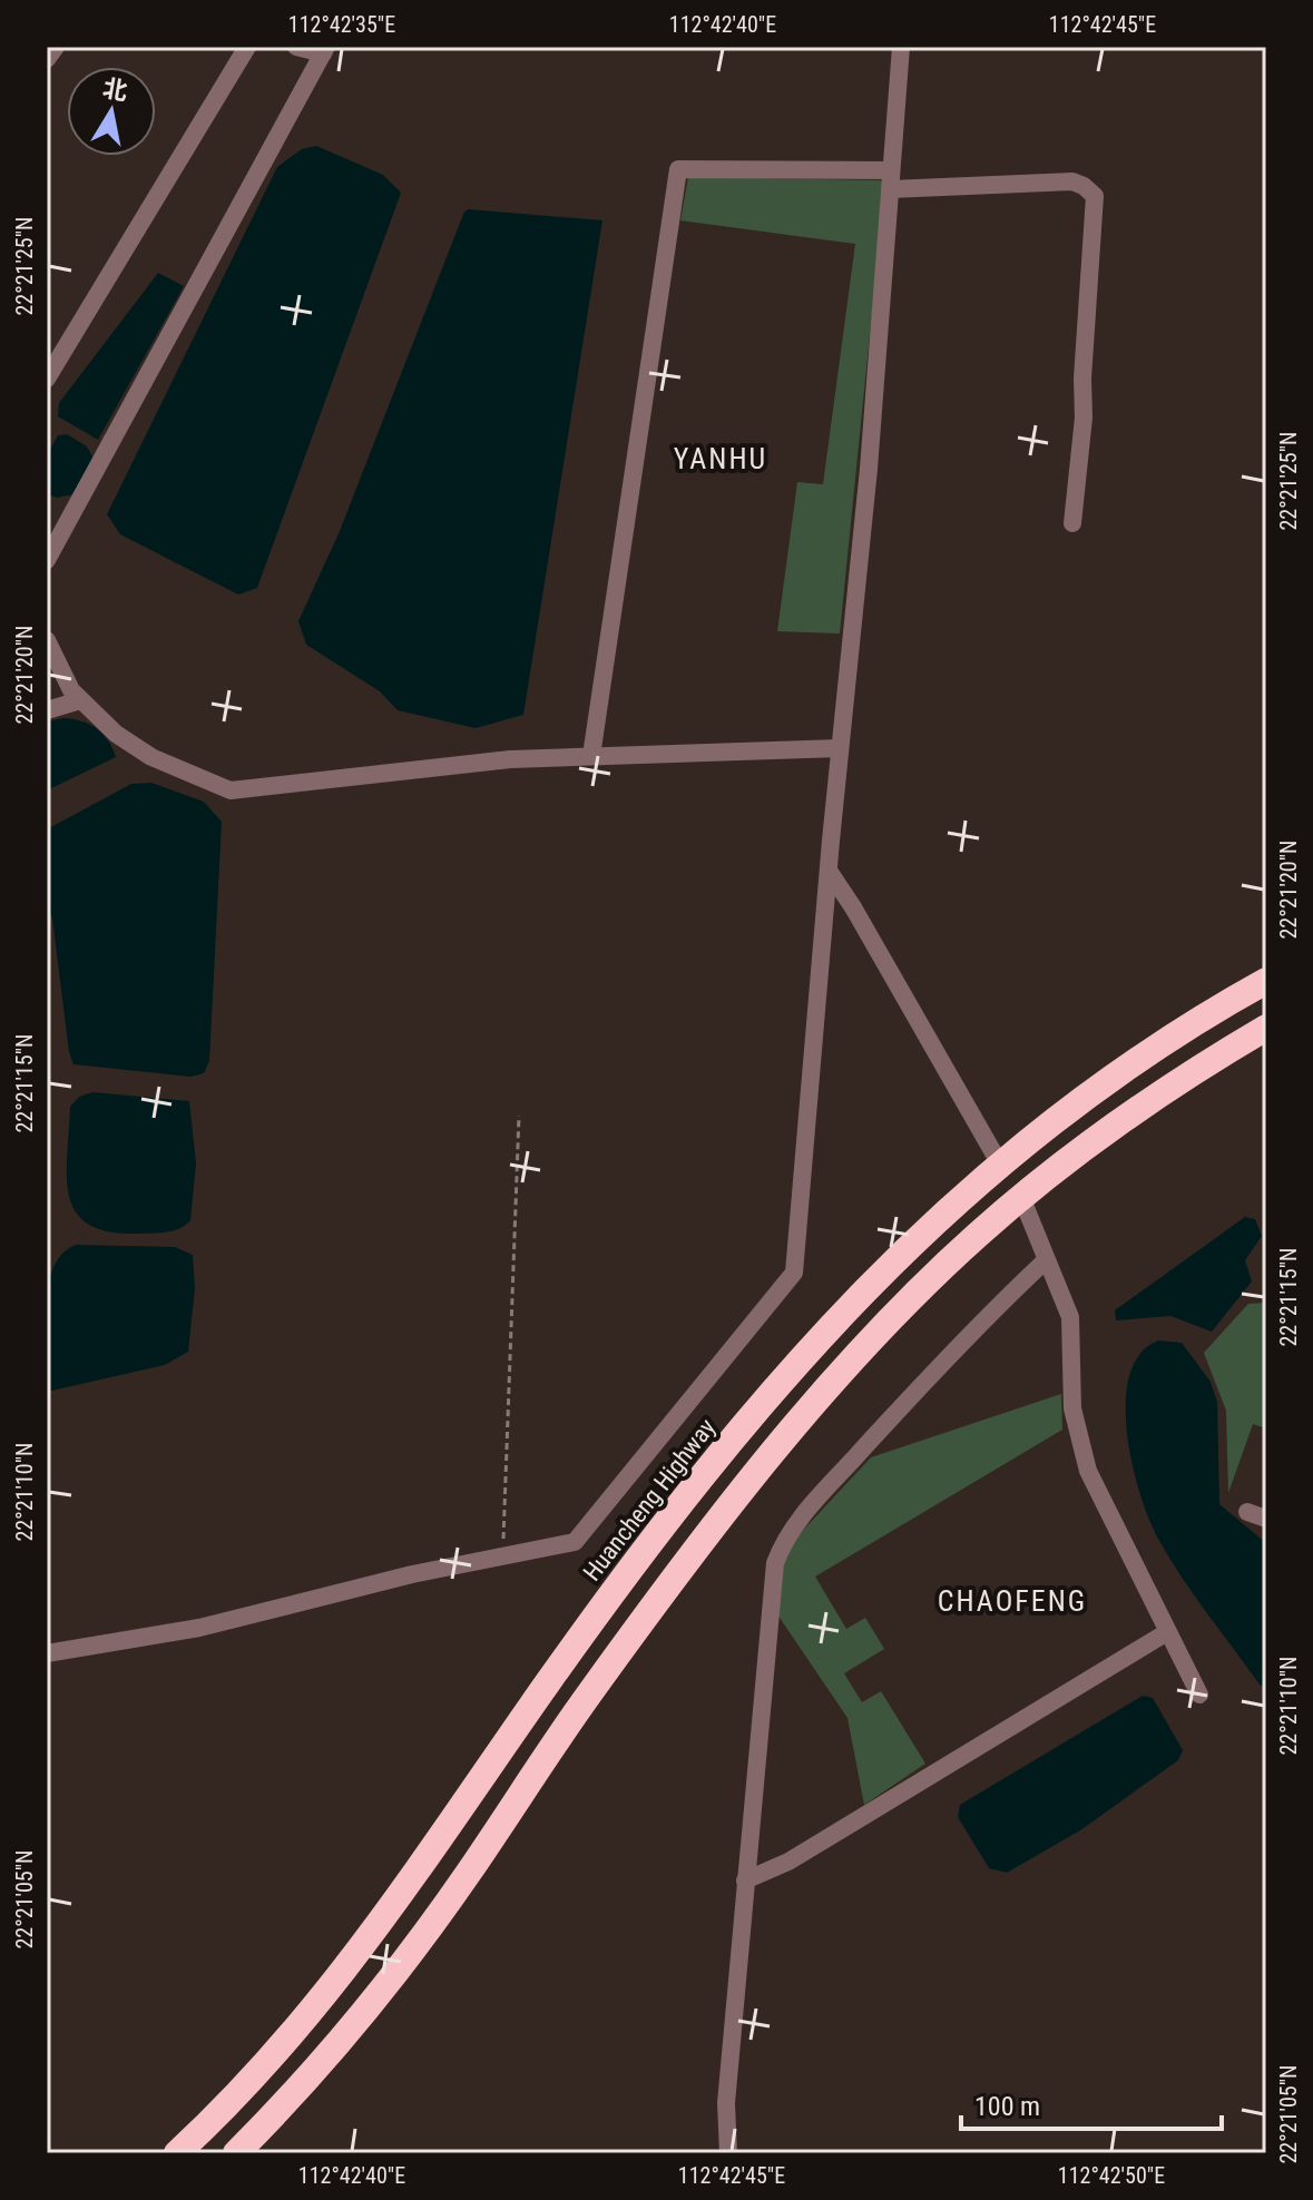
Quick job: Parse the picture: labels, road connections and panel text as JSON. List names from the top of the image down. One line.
{"streets":{"highway":["Huancheng Highway"]},"districts":["YANHU","CHAOFENG"],"scale_bar":"100 m","north":"top","coordinates":["112°42'35\"E","112°42'40\"E","112°42'45\"E","22°21'25\"N","22°21'20\"N","22°21'15\"N","22°21'10\"N","22°21'05\"N","112°42'50\"E"]}
